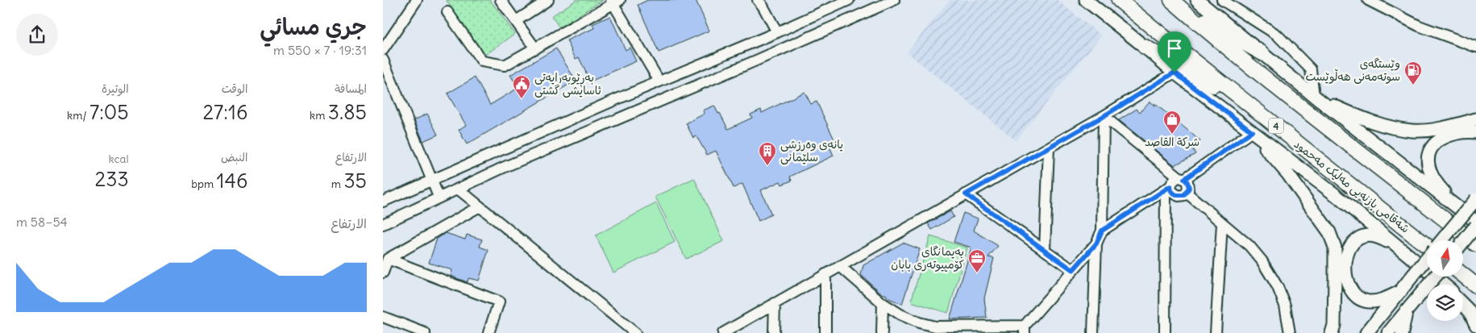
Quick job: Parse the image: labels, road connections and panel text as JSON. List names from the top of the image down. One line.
{"streets":{"highway":["4","شەقامی بازنەیی مەلیک مەحمود"]},"places":{"fuel station":["وێستگەی سوتەمەنی هەڵوێست"],"public building":["بەڕێوبەرایەتی ئاسایشی گشتی"],"shop":["شركة القاصد"],"building":["یانەی وەرزشی سلێمانی"],"office":["پەیمانگای کۆمپیوتەری بابان"]},"north":"top","page":{"heading":["جري مسائي","19:31 · 7 × 550 m"],"stats":[["المسافة","3.85 km"],["الوقت","27:16"],["الوتيرة","7:05 /km"],["الارتفاع","35 m"],["النبض","146 bpm"],["kcal","233"]],"chart":["الارتفاع","54–58 m"]}}
